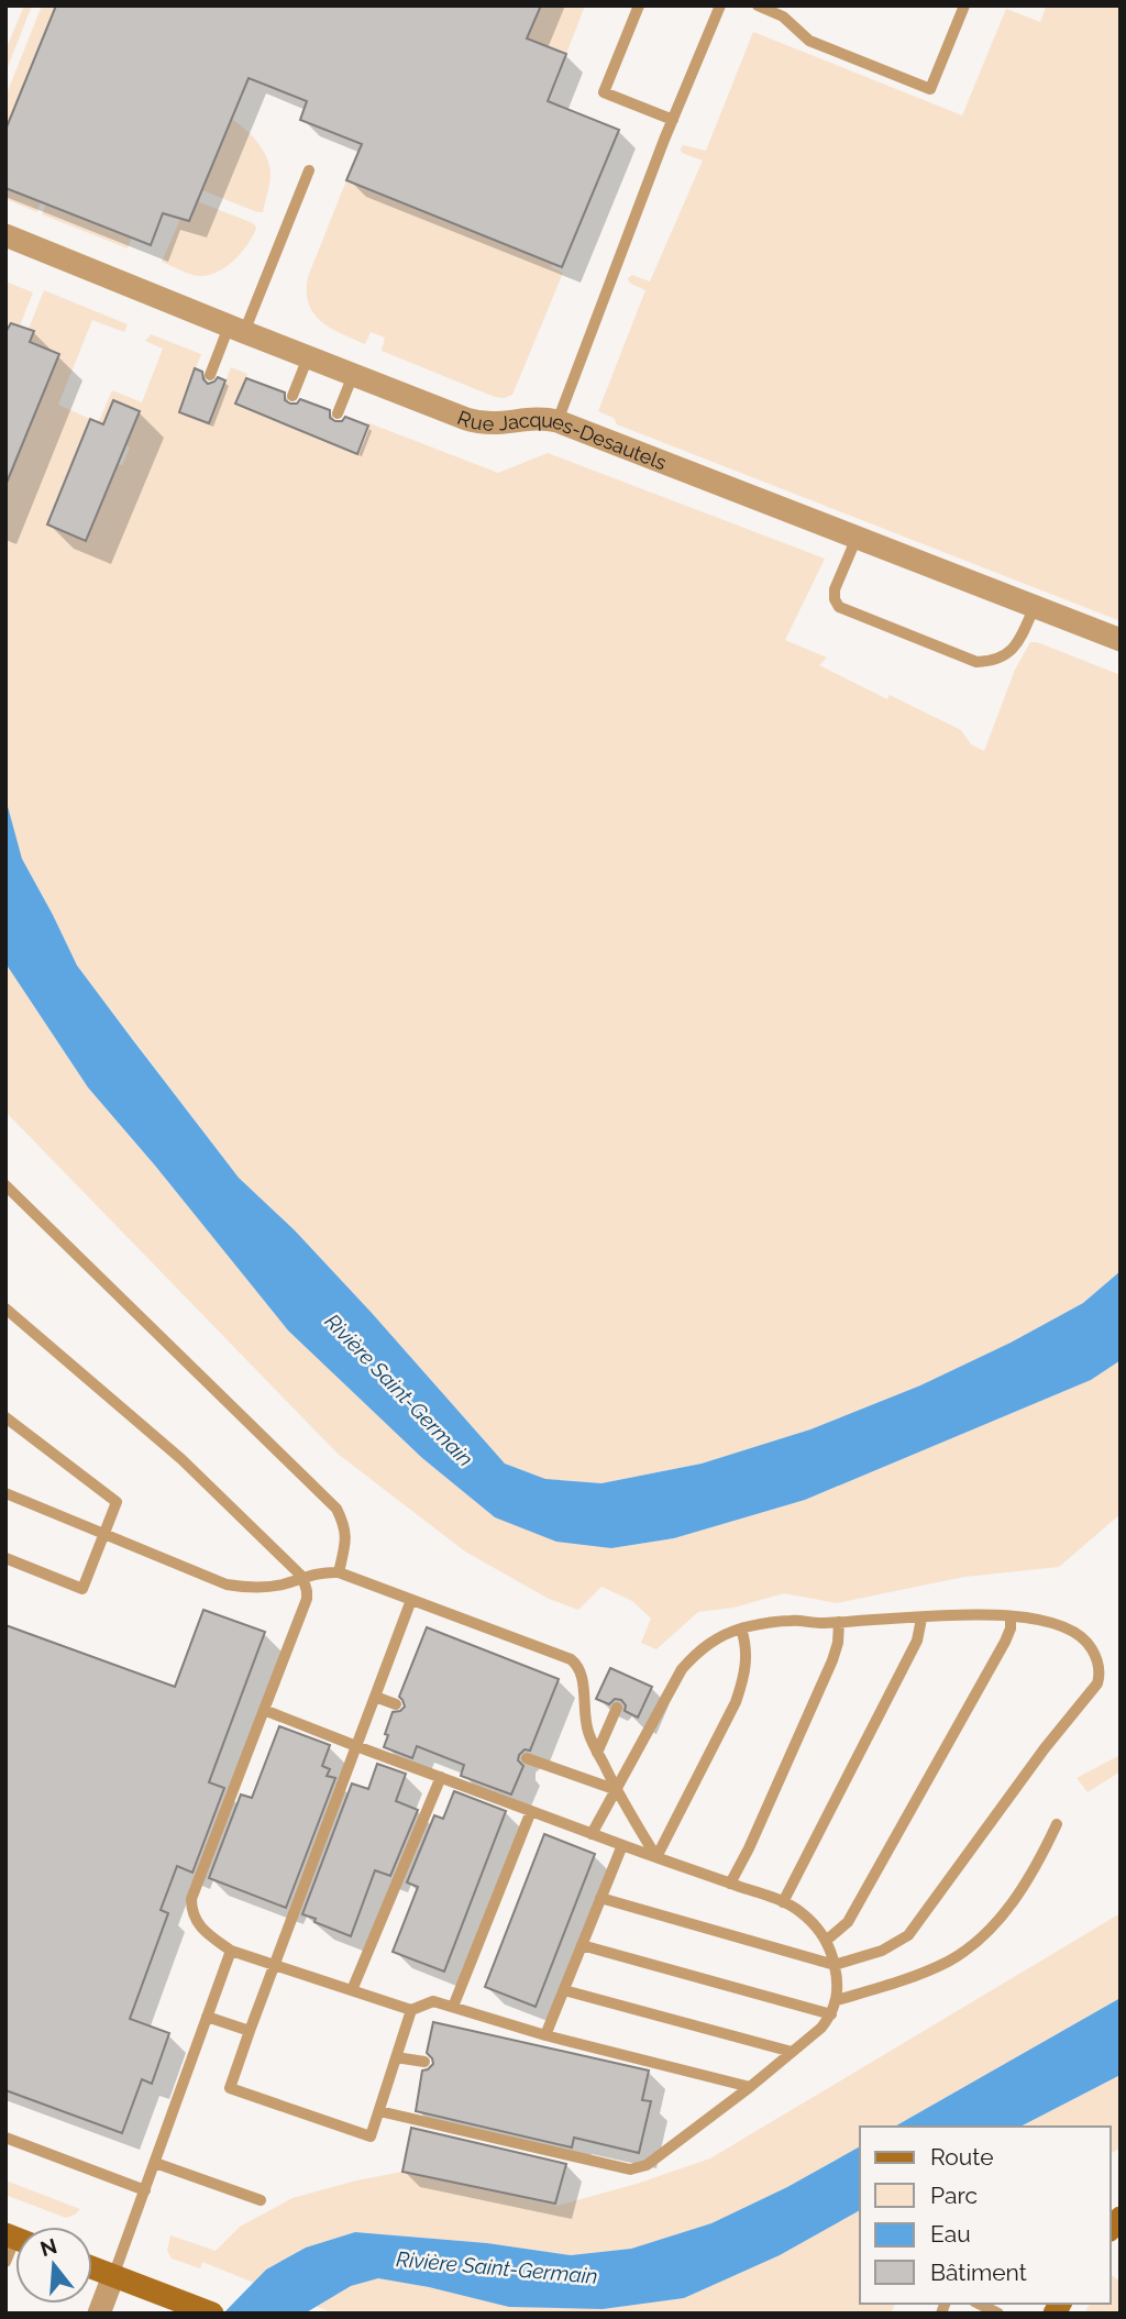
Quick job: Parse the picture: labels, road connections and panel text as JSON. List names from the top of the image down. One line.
{"streets":{"street":["Rue Jacques-Desautels"]},"water":["Rivière Saint-Germain"],"legend":["Route","Parc","Eau","Bâtiment"],"north":"top"}
